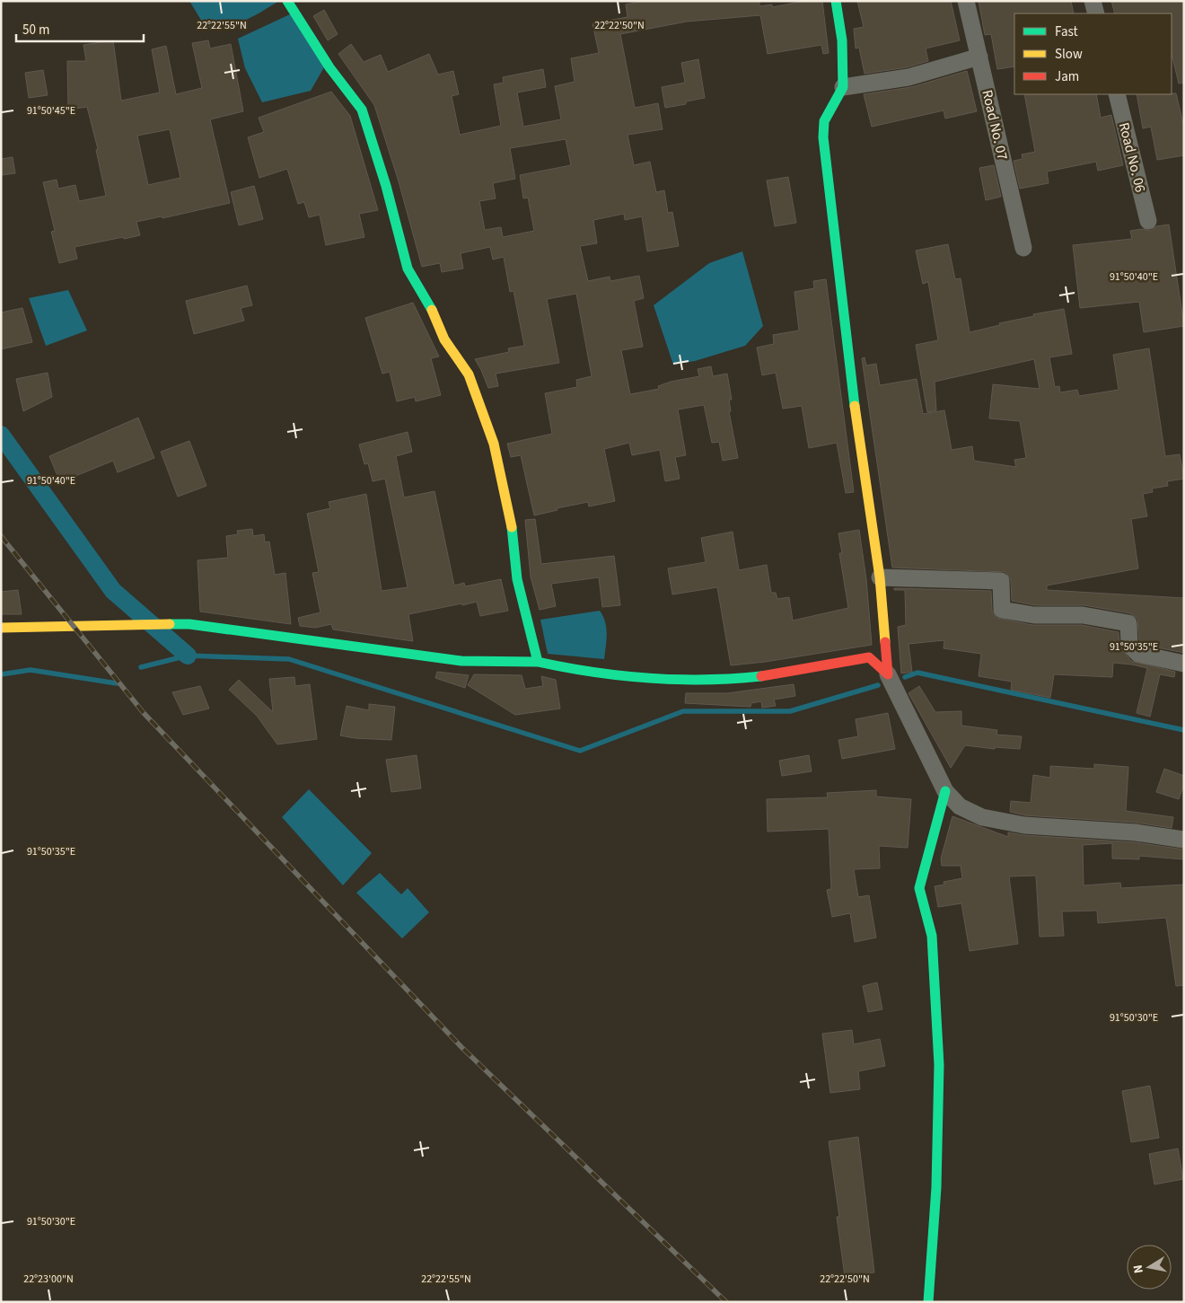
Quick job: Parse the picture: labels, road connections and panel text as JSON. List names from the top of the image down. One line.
{"streets":{"street":["Road No. 07","Road No. 06"]},"legend":["Fast","Slow","Jam"],"scale_bar":"50 m","north":"left","coordinates":["22°22'55\"N","22°22'50\"N","91°50'45\"E","91°50'40\"E","91°50'35\"E","91°50'30\"E","22°23'00\"N"]}
